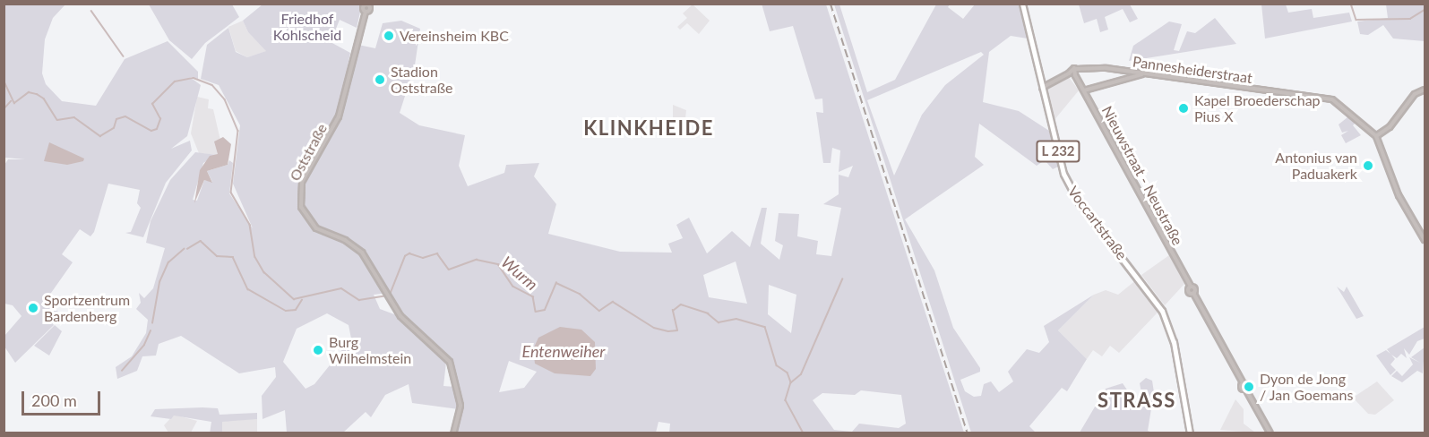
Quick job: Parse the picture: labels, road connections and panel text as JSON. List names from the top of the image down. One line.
{"streets":{"main road":["L 232","Voccartstraße"],"street":["Pannesheiderstraat","Oststraße","Nieuwstraat - Neustraße"]},"districts":["KLINKHEIDE","STRASS"],"water":["Wurm","Entenweiher"],"parks":["Friedhof Kohlscheid"],"places":["Vereinsheim KBC","Stadion Oststraße","Kapel Broederschap Pius X","Antonius van Paduakerk","Sportzentrum Bardenberg","Burg Wilhelmstein","Dyon de Jong / Jan Goemans"],"scale_bar":"200 m"}
